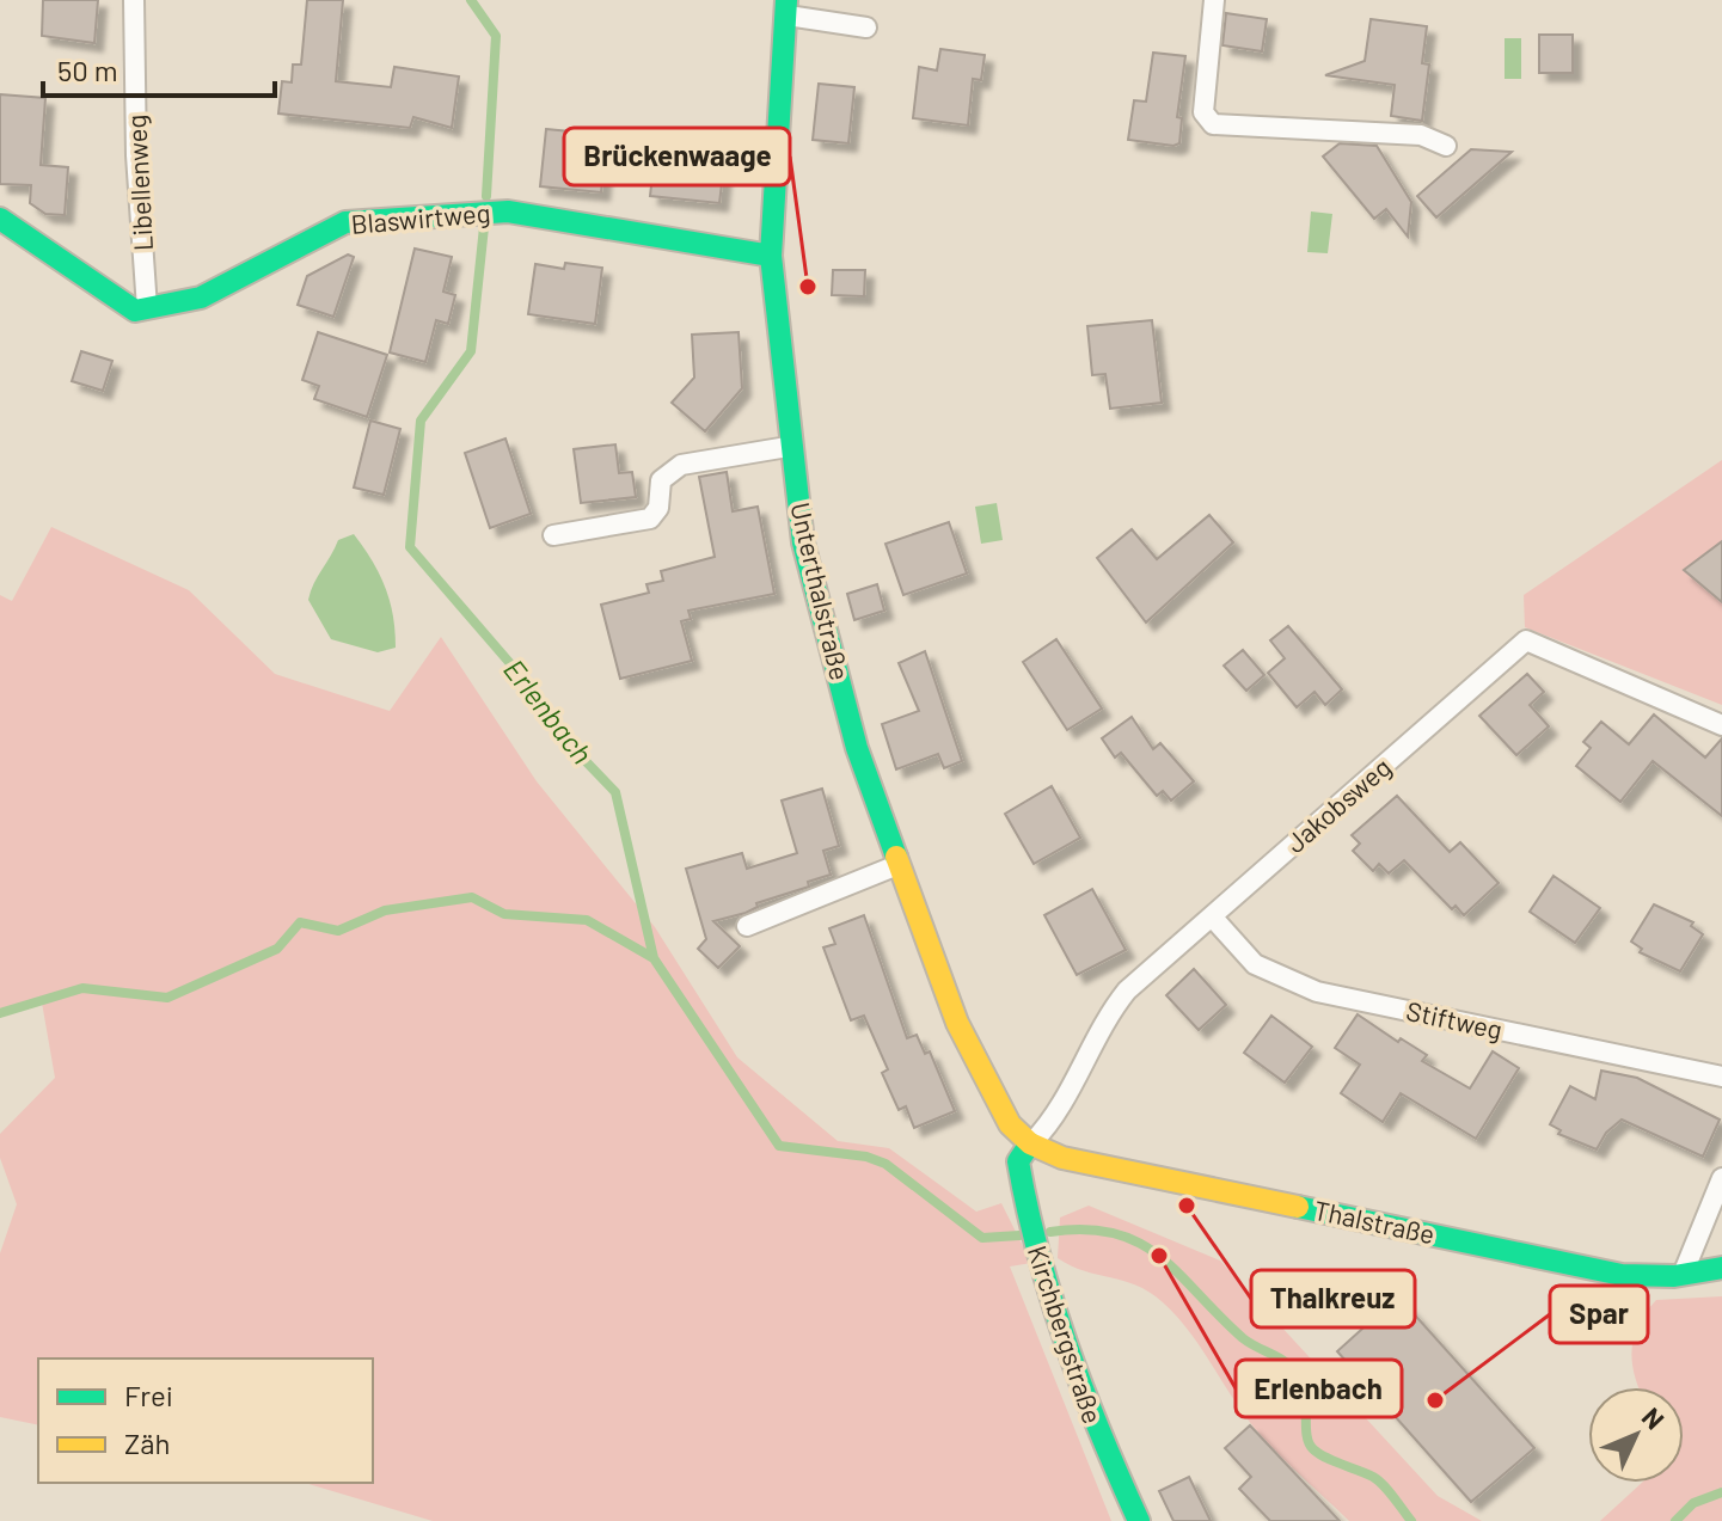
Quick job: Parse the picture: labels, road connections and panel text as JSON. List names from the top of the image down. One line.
{"streets":{"street":["Blaswirtweg","Unterthalstraße","Thalstraße","Kirchbergstraße"],"lane":["Libellenweg","Jakobsweg","Stiftweg"]},"crossings":[["Libellenweg","Blaswirtweg"],["Blaswirtweg","Unterthalstraße"],["Unterthalstraße","Jakobsweg"],["Unterthalstraße","Thalstraße"],["Unterthalstraße","Kirchbergstraße"],["Jakobsweg","Stiftweg"],["Jakobsweg","Thalstraße"],["Jakobsweg","Kirchbergstraße"],["Thalstraße","Kirchbergstraße"]],"water":["Erlenbach"],"places":["Brückenwaage","Thalkreuz","Erlenbach","Spar"],"legend":["Frei","Zäh"],"scale_bar":"50 m","north":"top right"}
